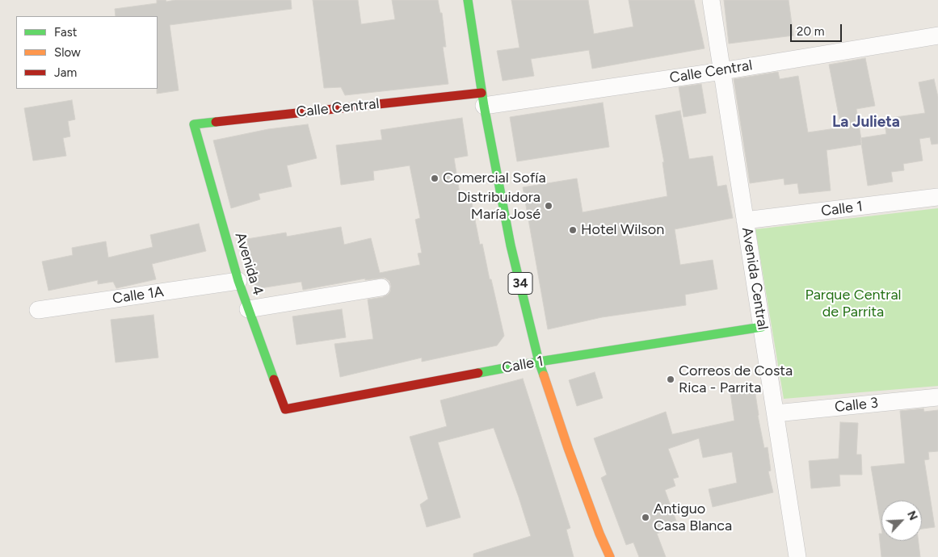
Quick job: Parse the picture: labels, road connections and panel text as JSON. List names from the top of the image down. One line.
{"streets":{"main road":["Calle Central","Calle 1","Avenida 4","34"],"street":["Avenida Central","Calle 1A","Calle 3"]},"crossings":[["Calle Central","Avenida 4"],["Calle Central","Avenida Central"],["Calle Central","34"],["Calle 1","Avenida 4"],["Calle 1","Avenida Central"],["Calle 1","34"],["Avenida 4","Calle 1A"],["Avenida Central","Calle 3"]],"districts":["La Julieta"],"parks":["Parque Central de Parrita"],"places":["Comercial Sofía","Distribuidora María José","Hotel Wilson","Correos de Costa Rica - Parrita","Antiguo Casa Blanca"],"legend":["Fast","Slow","Jam"],"scale_bar":"20 m","north":"top right"}
